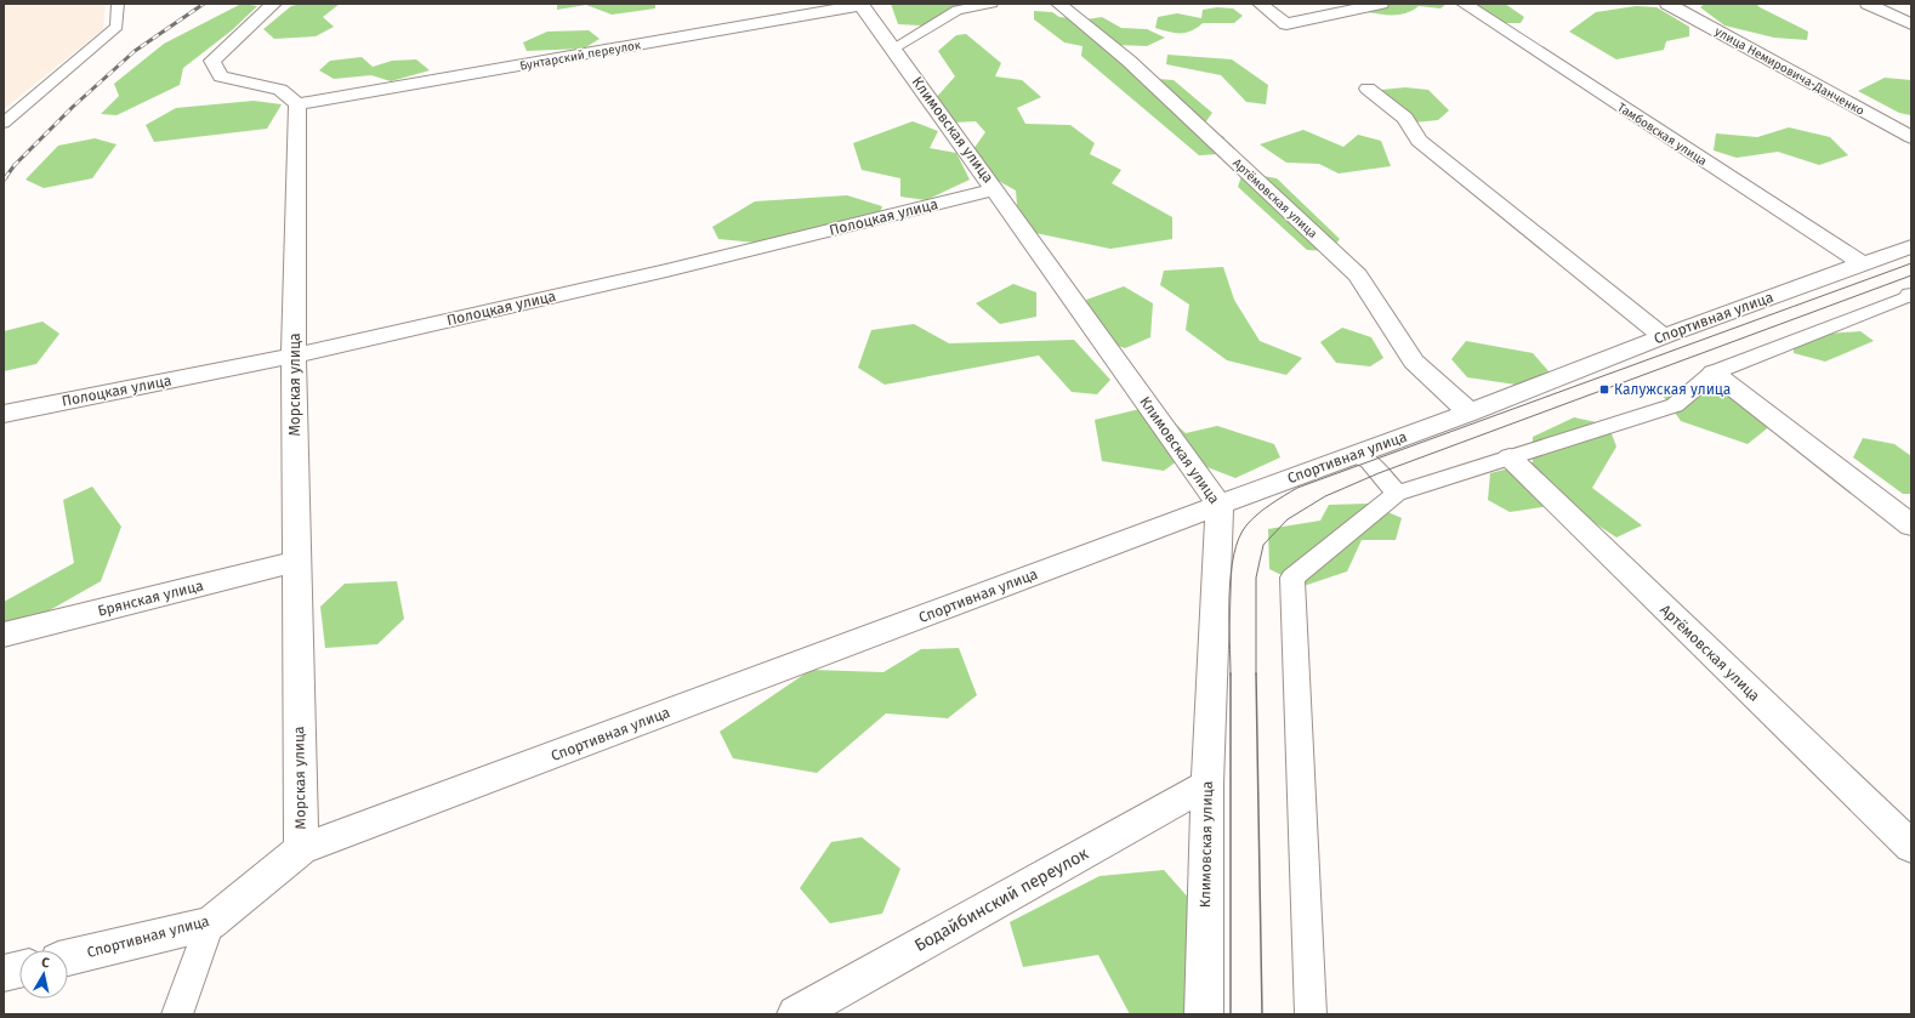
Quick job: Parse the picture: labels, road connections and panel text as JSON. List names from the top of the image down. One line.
{"streets":{"street":["Бунтарский переулок","улица Немировича-Данченко","Климовская улица","Тамбовская улица","Артёмовская улица","Полоцкая улица","Спортивная улица","Морская улица","Брянская улица","Бодайбинский переулок"]},"crossings":[["Бунтарский переулок","Климовская улица"],["Бунтарский переулок","Морская улица"],["Климовская улица","Полоцкая улица"],["Климовская улица","Спортивная улица"],["Климовская улица","Бодайбинский переулок"],["Тамбовская улица","Спортивная улица"],["Артёмовская улица","Спортивная улица"],["Полоцкая улица","Морская улица"],["Спортивная улица","Морская улица"],["Морская улица","Брянская улица"]],"places":{"transit":["Калужская улица"]},"north":"top"}
